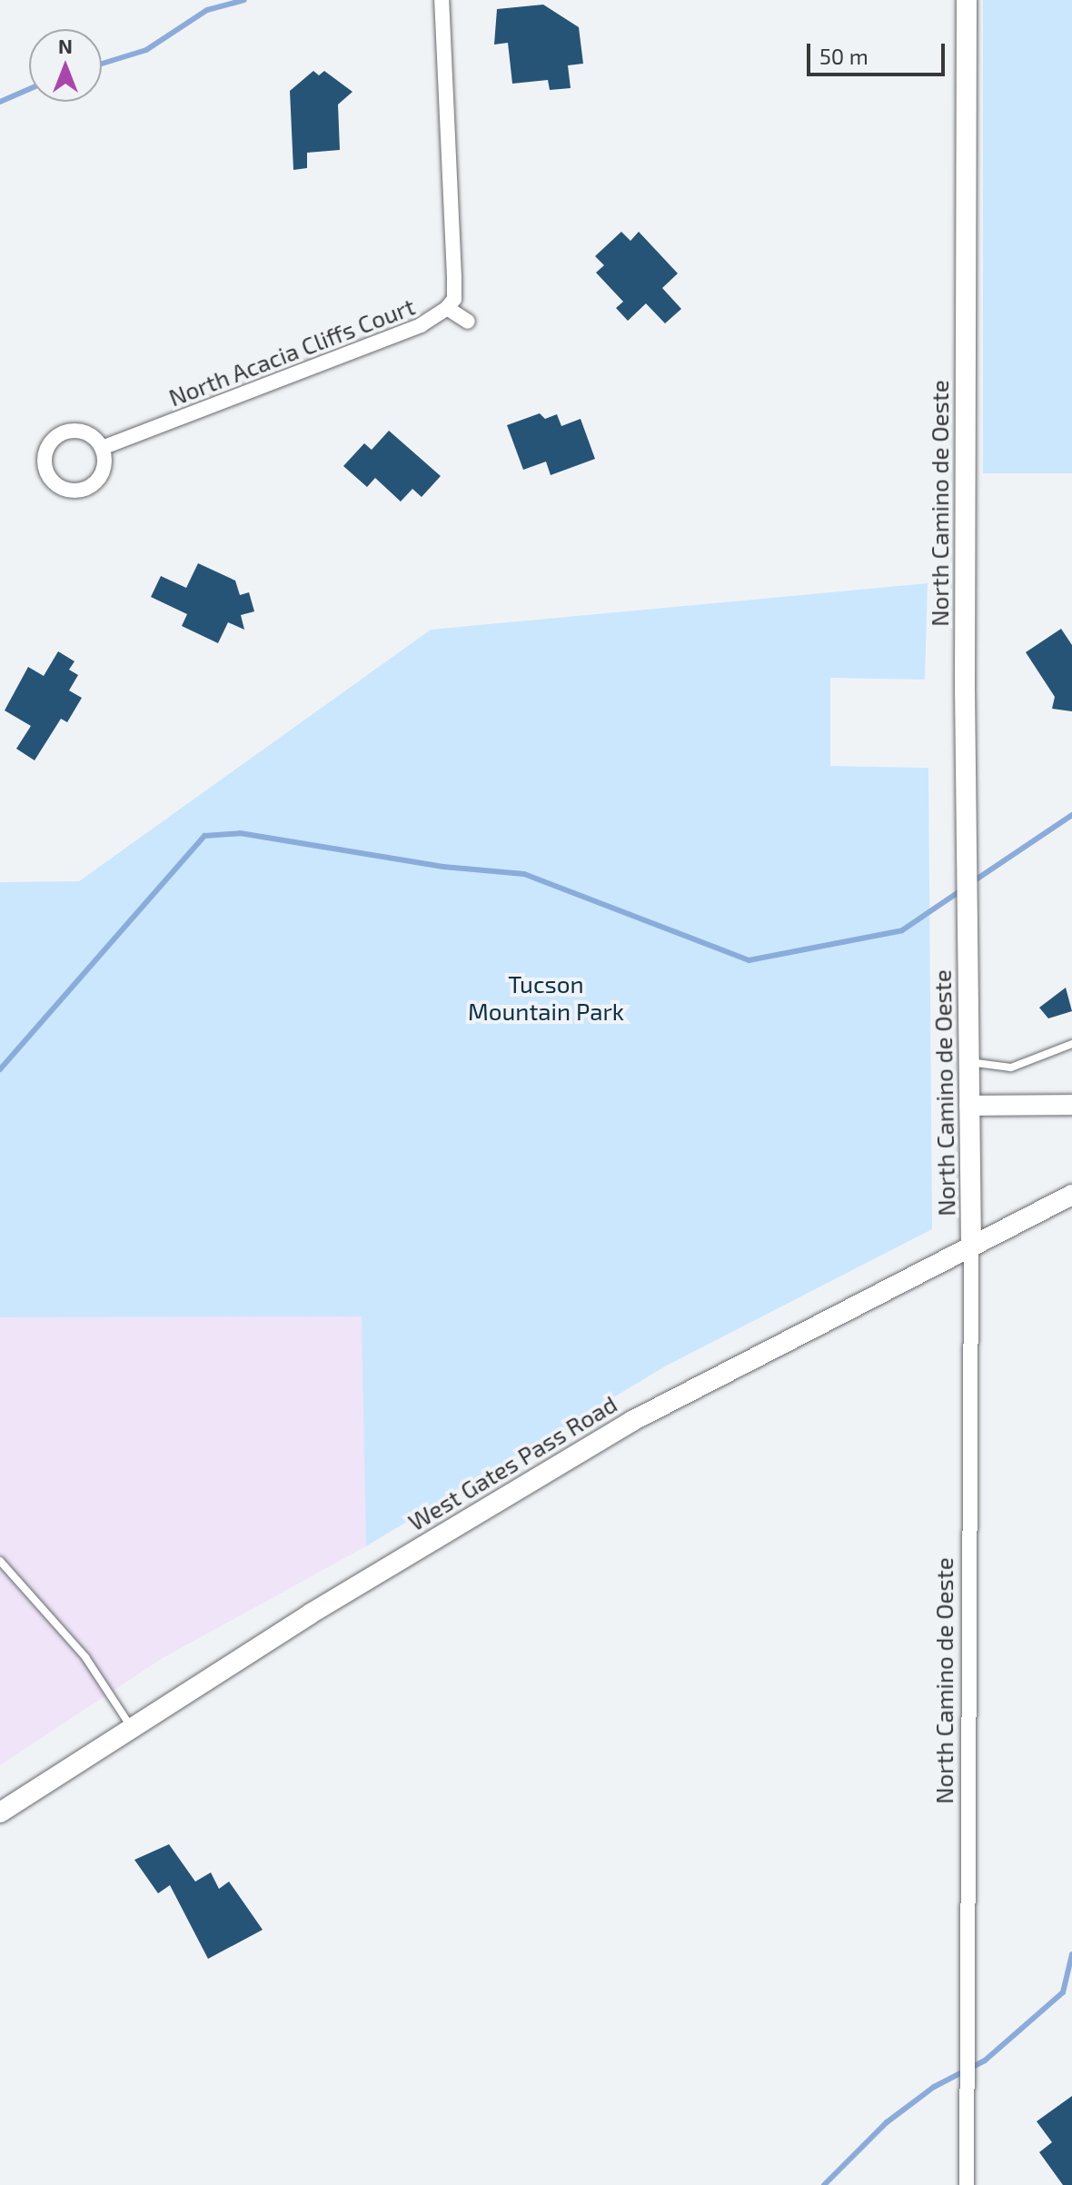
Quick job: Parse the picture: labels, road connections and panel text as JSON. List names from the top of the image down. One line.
{"streets":{"street":["North Acacia Cliffs Court","North Camino de Oeste","West Gates Pass Road"]},"crossings":[["North Camino de Oeste","West Gates Pass Road"]],"parks":["Tucson Mountain Park"],"scale_bar":"50 m","north":"top"}
